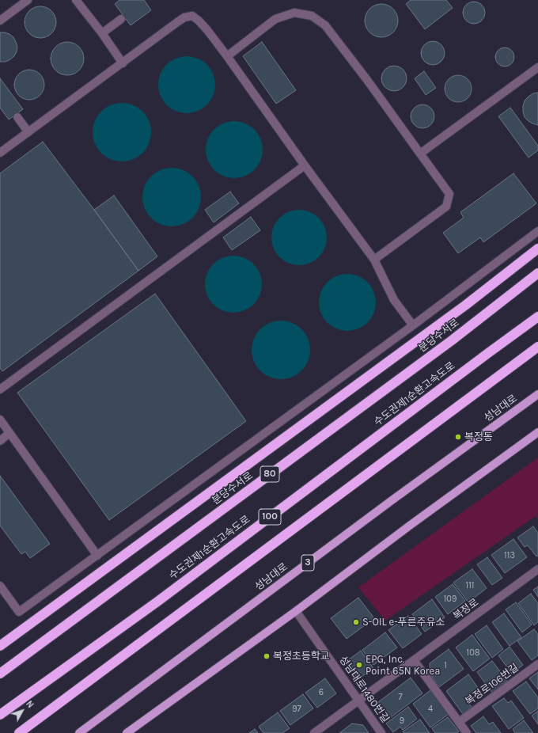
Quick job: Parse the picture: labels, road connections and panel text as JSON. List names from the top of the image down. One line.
{"streets":{"highway":["분당수서로","수도권제1순환고속도로","80","100"],"main road":["성남대로","3"],"street":["복정로","복정로106번길","성남대로1480번길"]},"crossings":[["복정로","성남대로1480번길"]],"places":["복정동","S-OIL e-푸른주유소","복정초등학교","EPG, Inc. Point 65N Korea"],"house_numbers":["113","111","109","108","1","6","7","97","4","9"],"north":"top right"}
